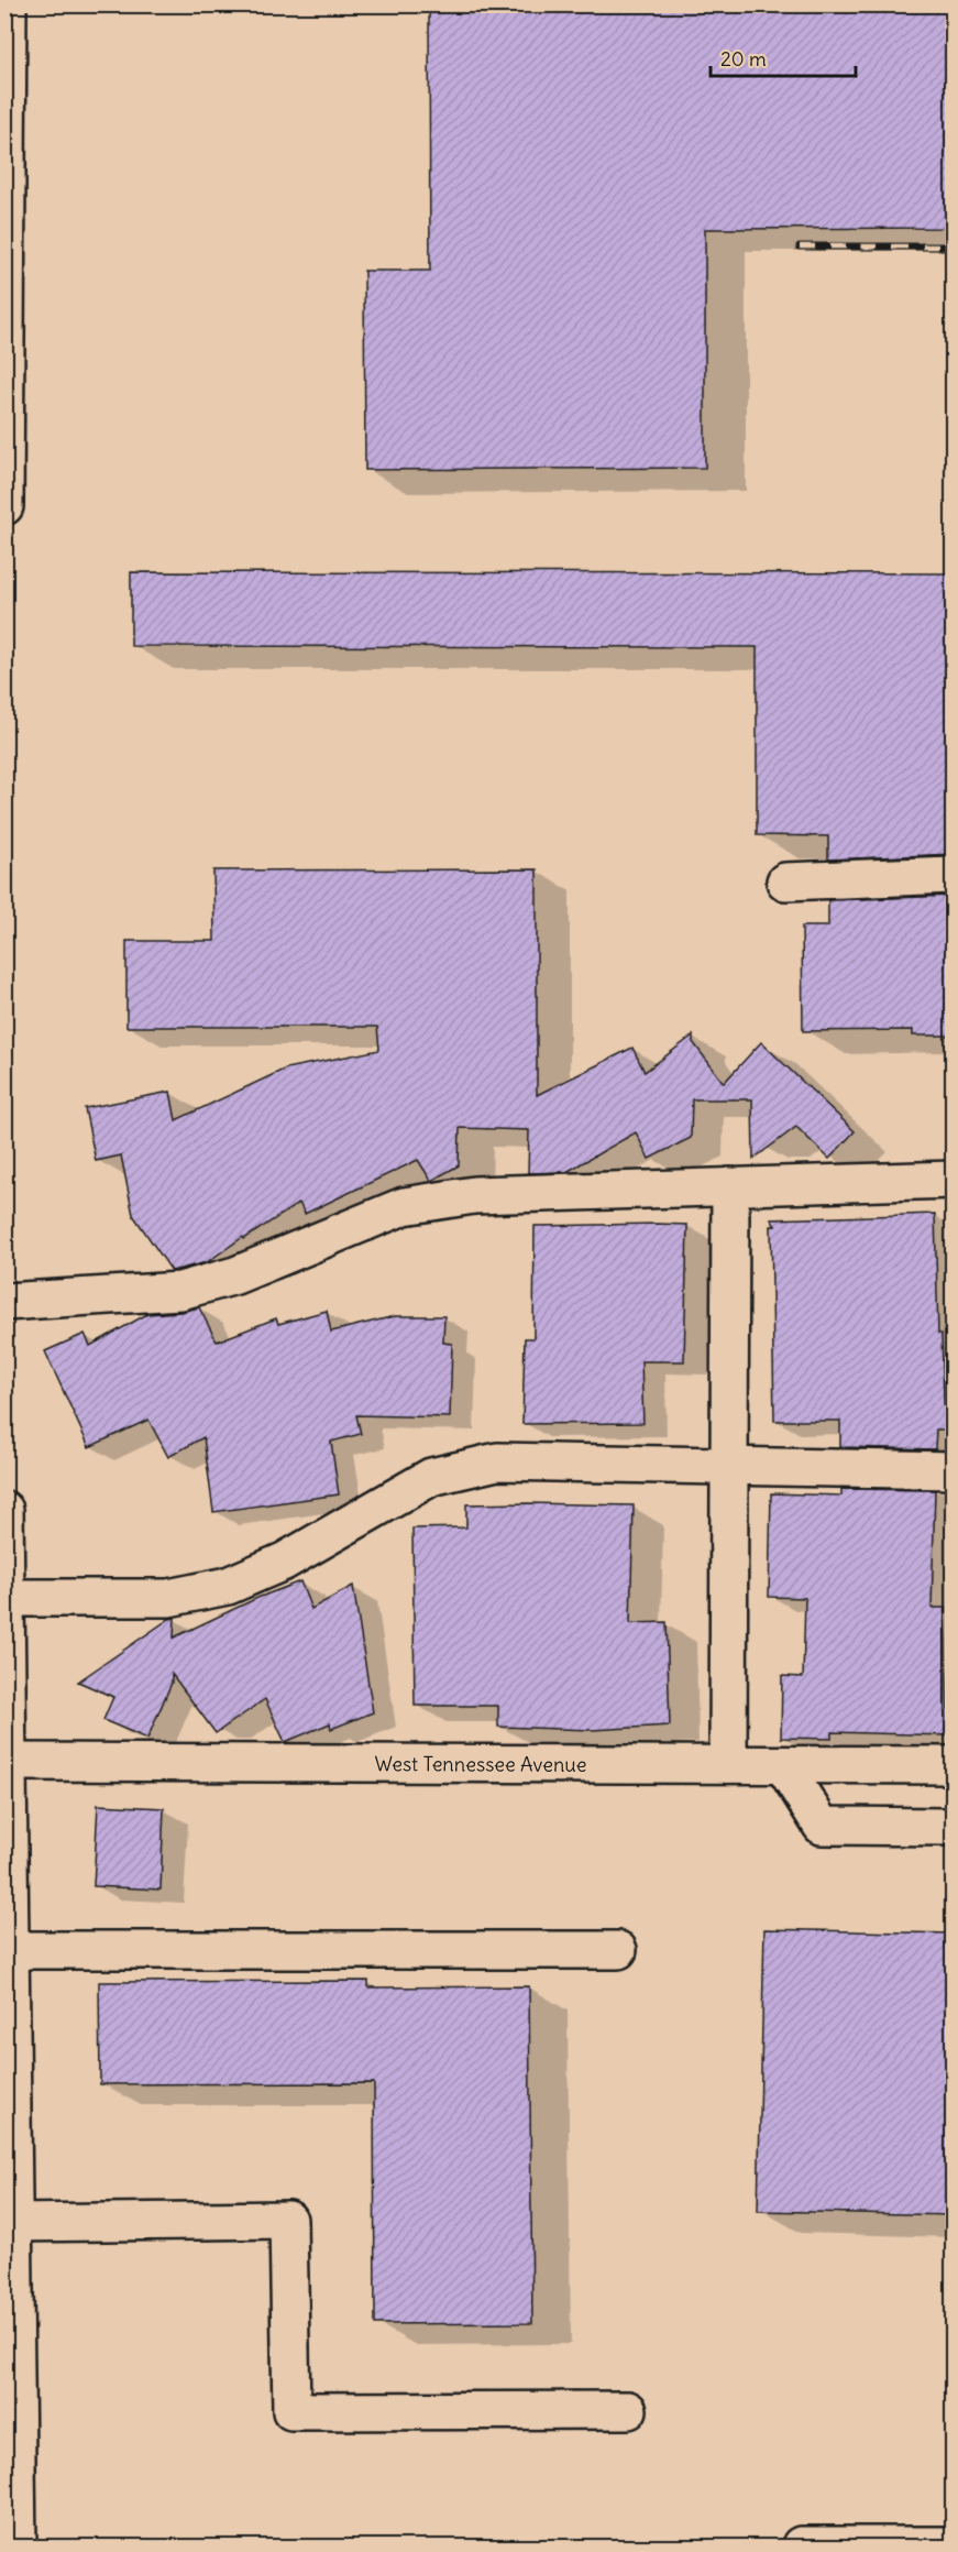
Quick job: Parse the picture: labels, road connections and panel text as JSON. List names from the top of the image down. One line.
{"streets":{"street":["West Tennessee Avenue"]},"scale_bar":"20 m"}
